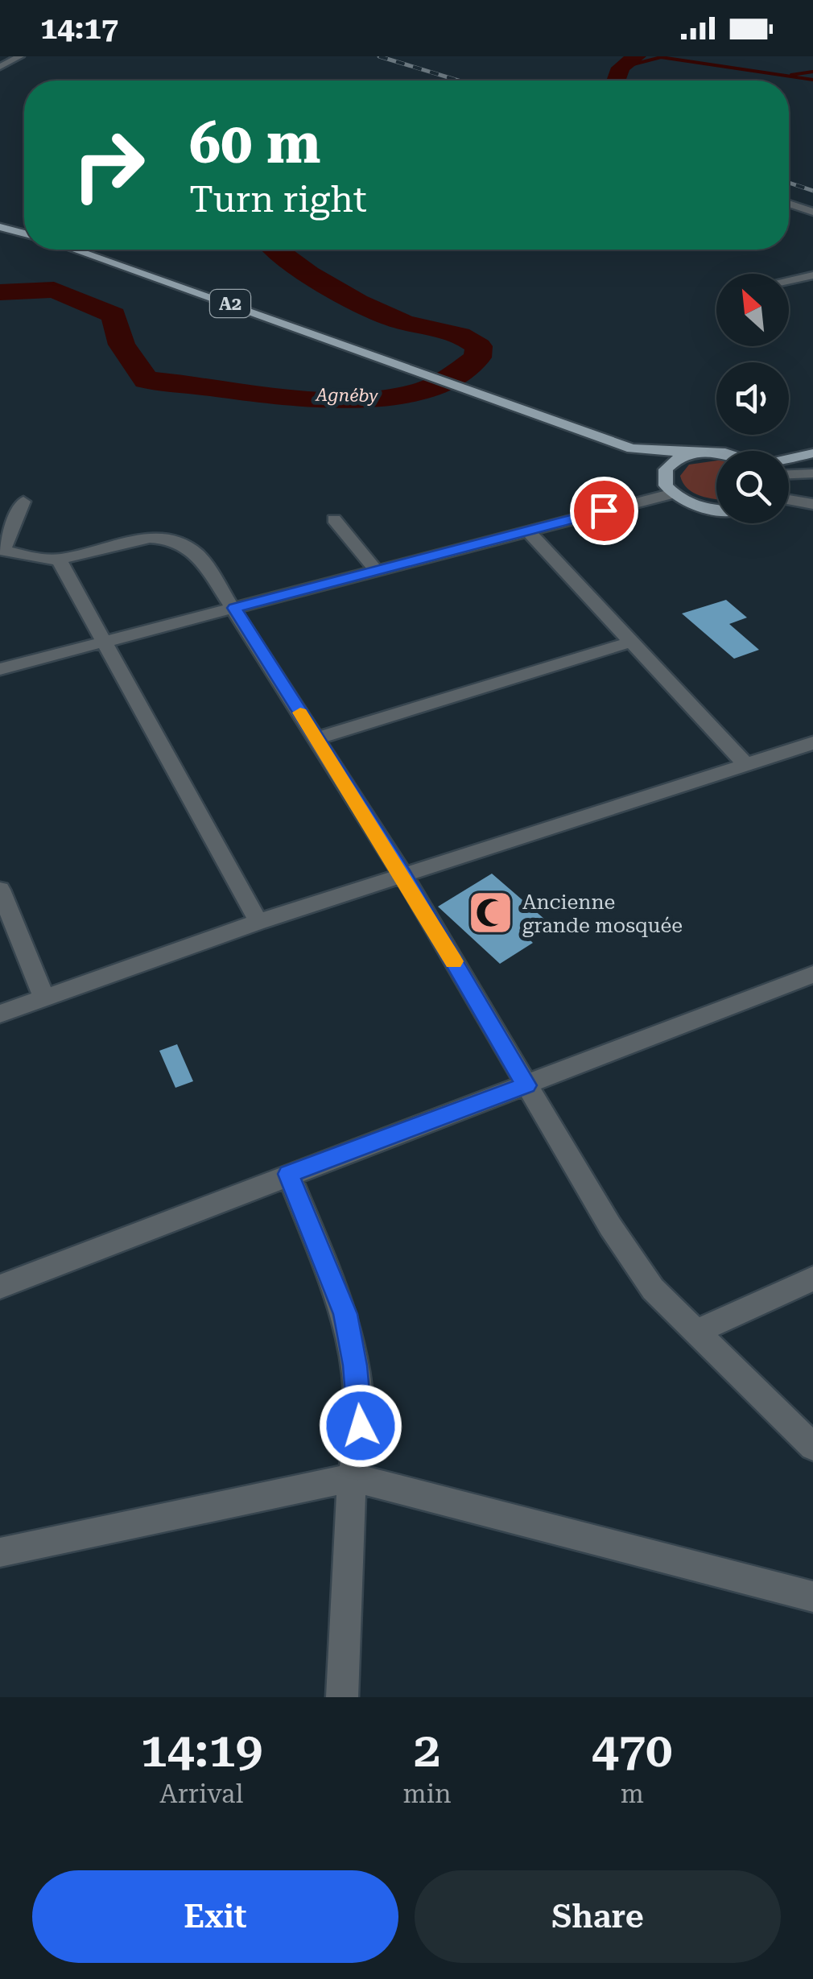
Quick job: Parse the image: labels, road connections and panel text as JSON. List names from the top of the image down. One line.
{"streets":{"main road":["A2"]},"water":["Agnéby"],"places":{"mosque":["Ancienne grande mosquée"]},"north":"top left","page":{"status":"14:17","turn":["60 m","Turn right"],"eta":["14:19","Arrival","2","min","470","m"],"buttons":["Exit","Share"]}}
